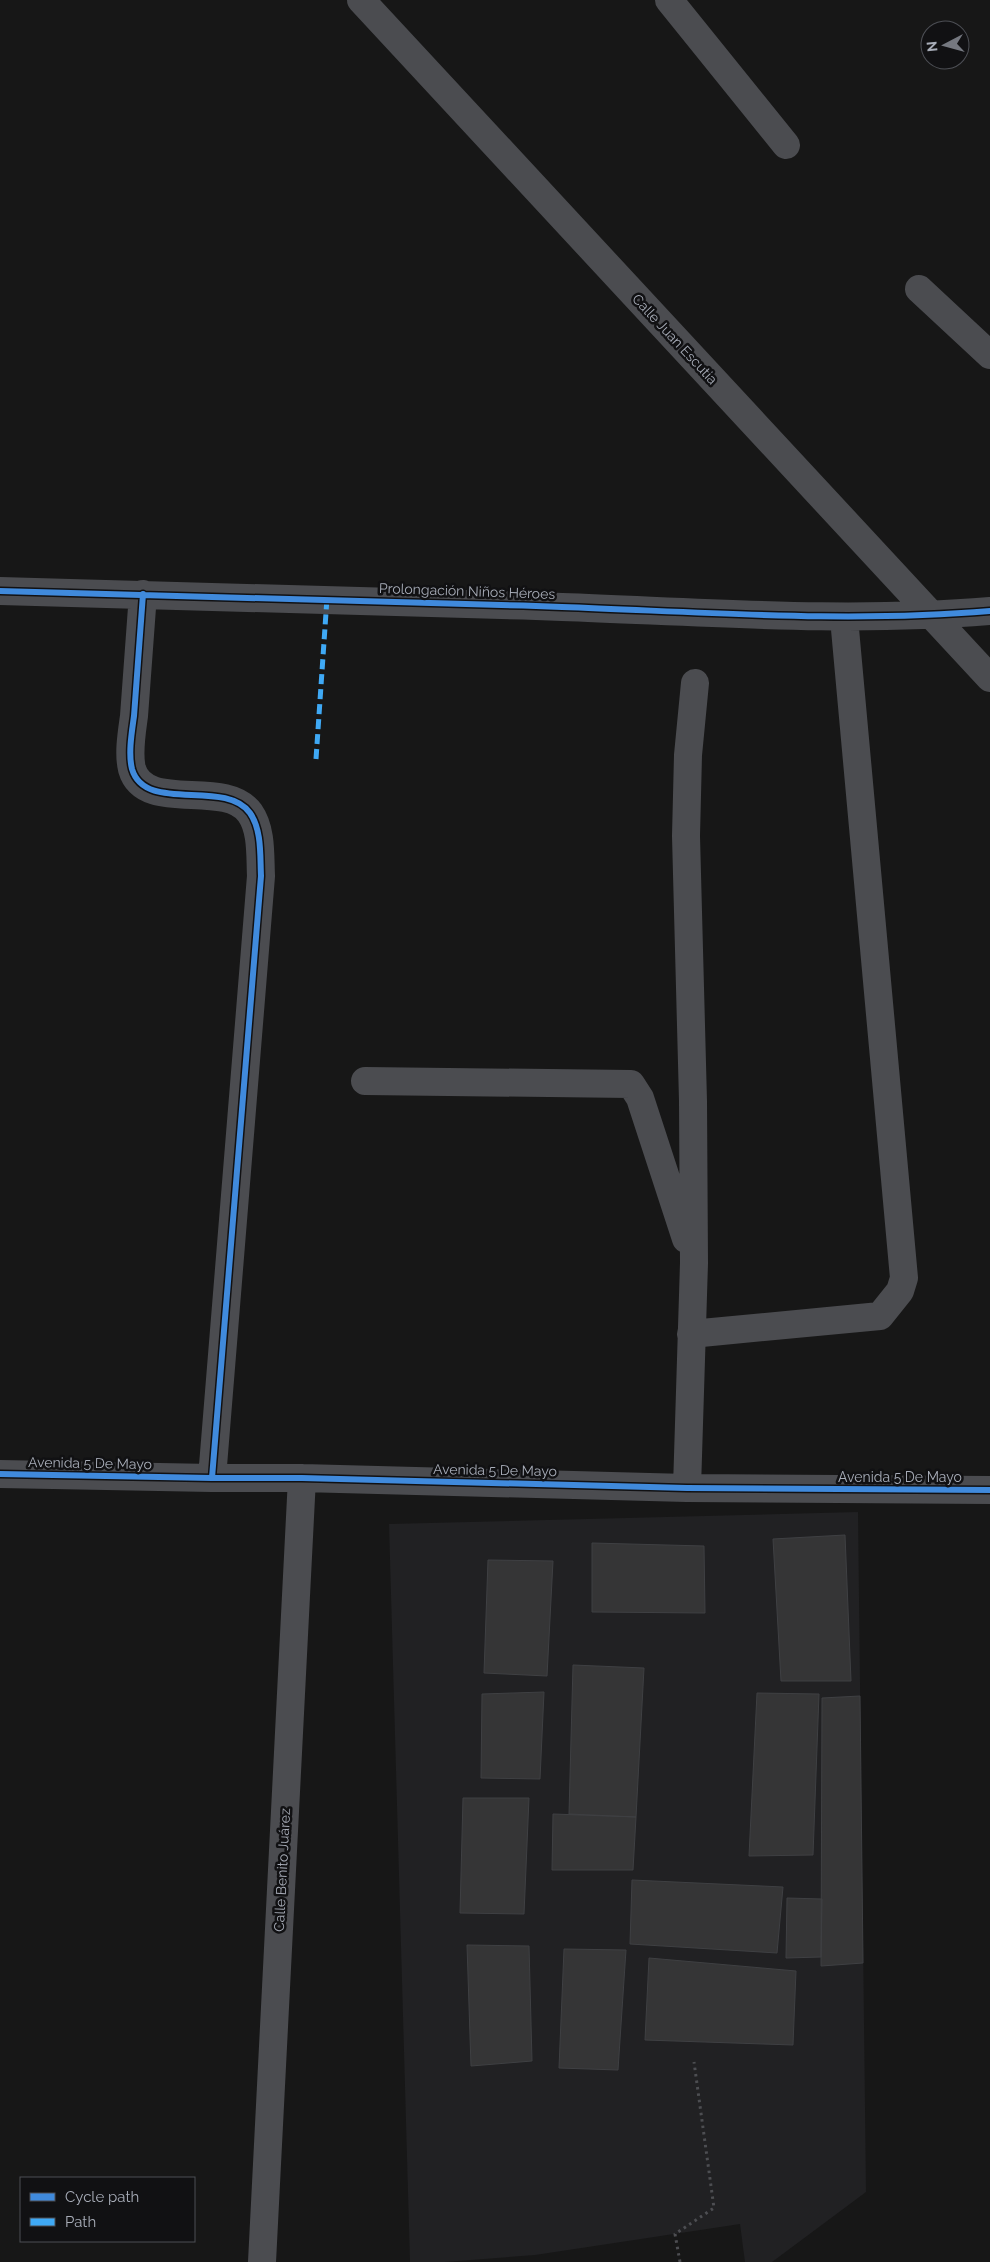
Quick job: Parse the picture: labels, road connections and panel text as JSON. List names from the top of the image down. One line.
{"streets":{"street":["Calle Juan Escutia","Prolongación Niños Héroes","Avenida 5 De Mayo","Calle Benito Juárez"]},"crossings":[["Calle Juan Escutia","Prolongación Niños Héroes"],["Avenida 5 De Mayo","Calle Benito Juárez"]],"legend":["Cycle path","Path"],"north":"left"}
